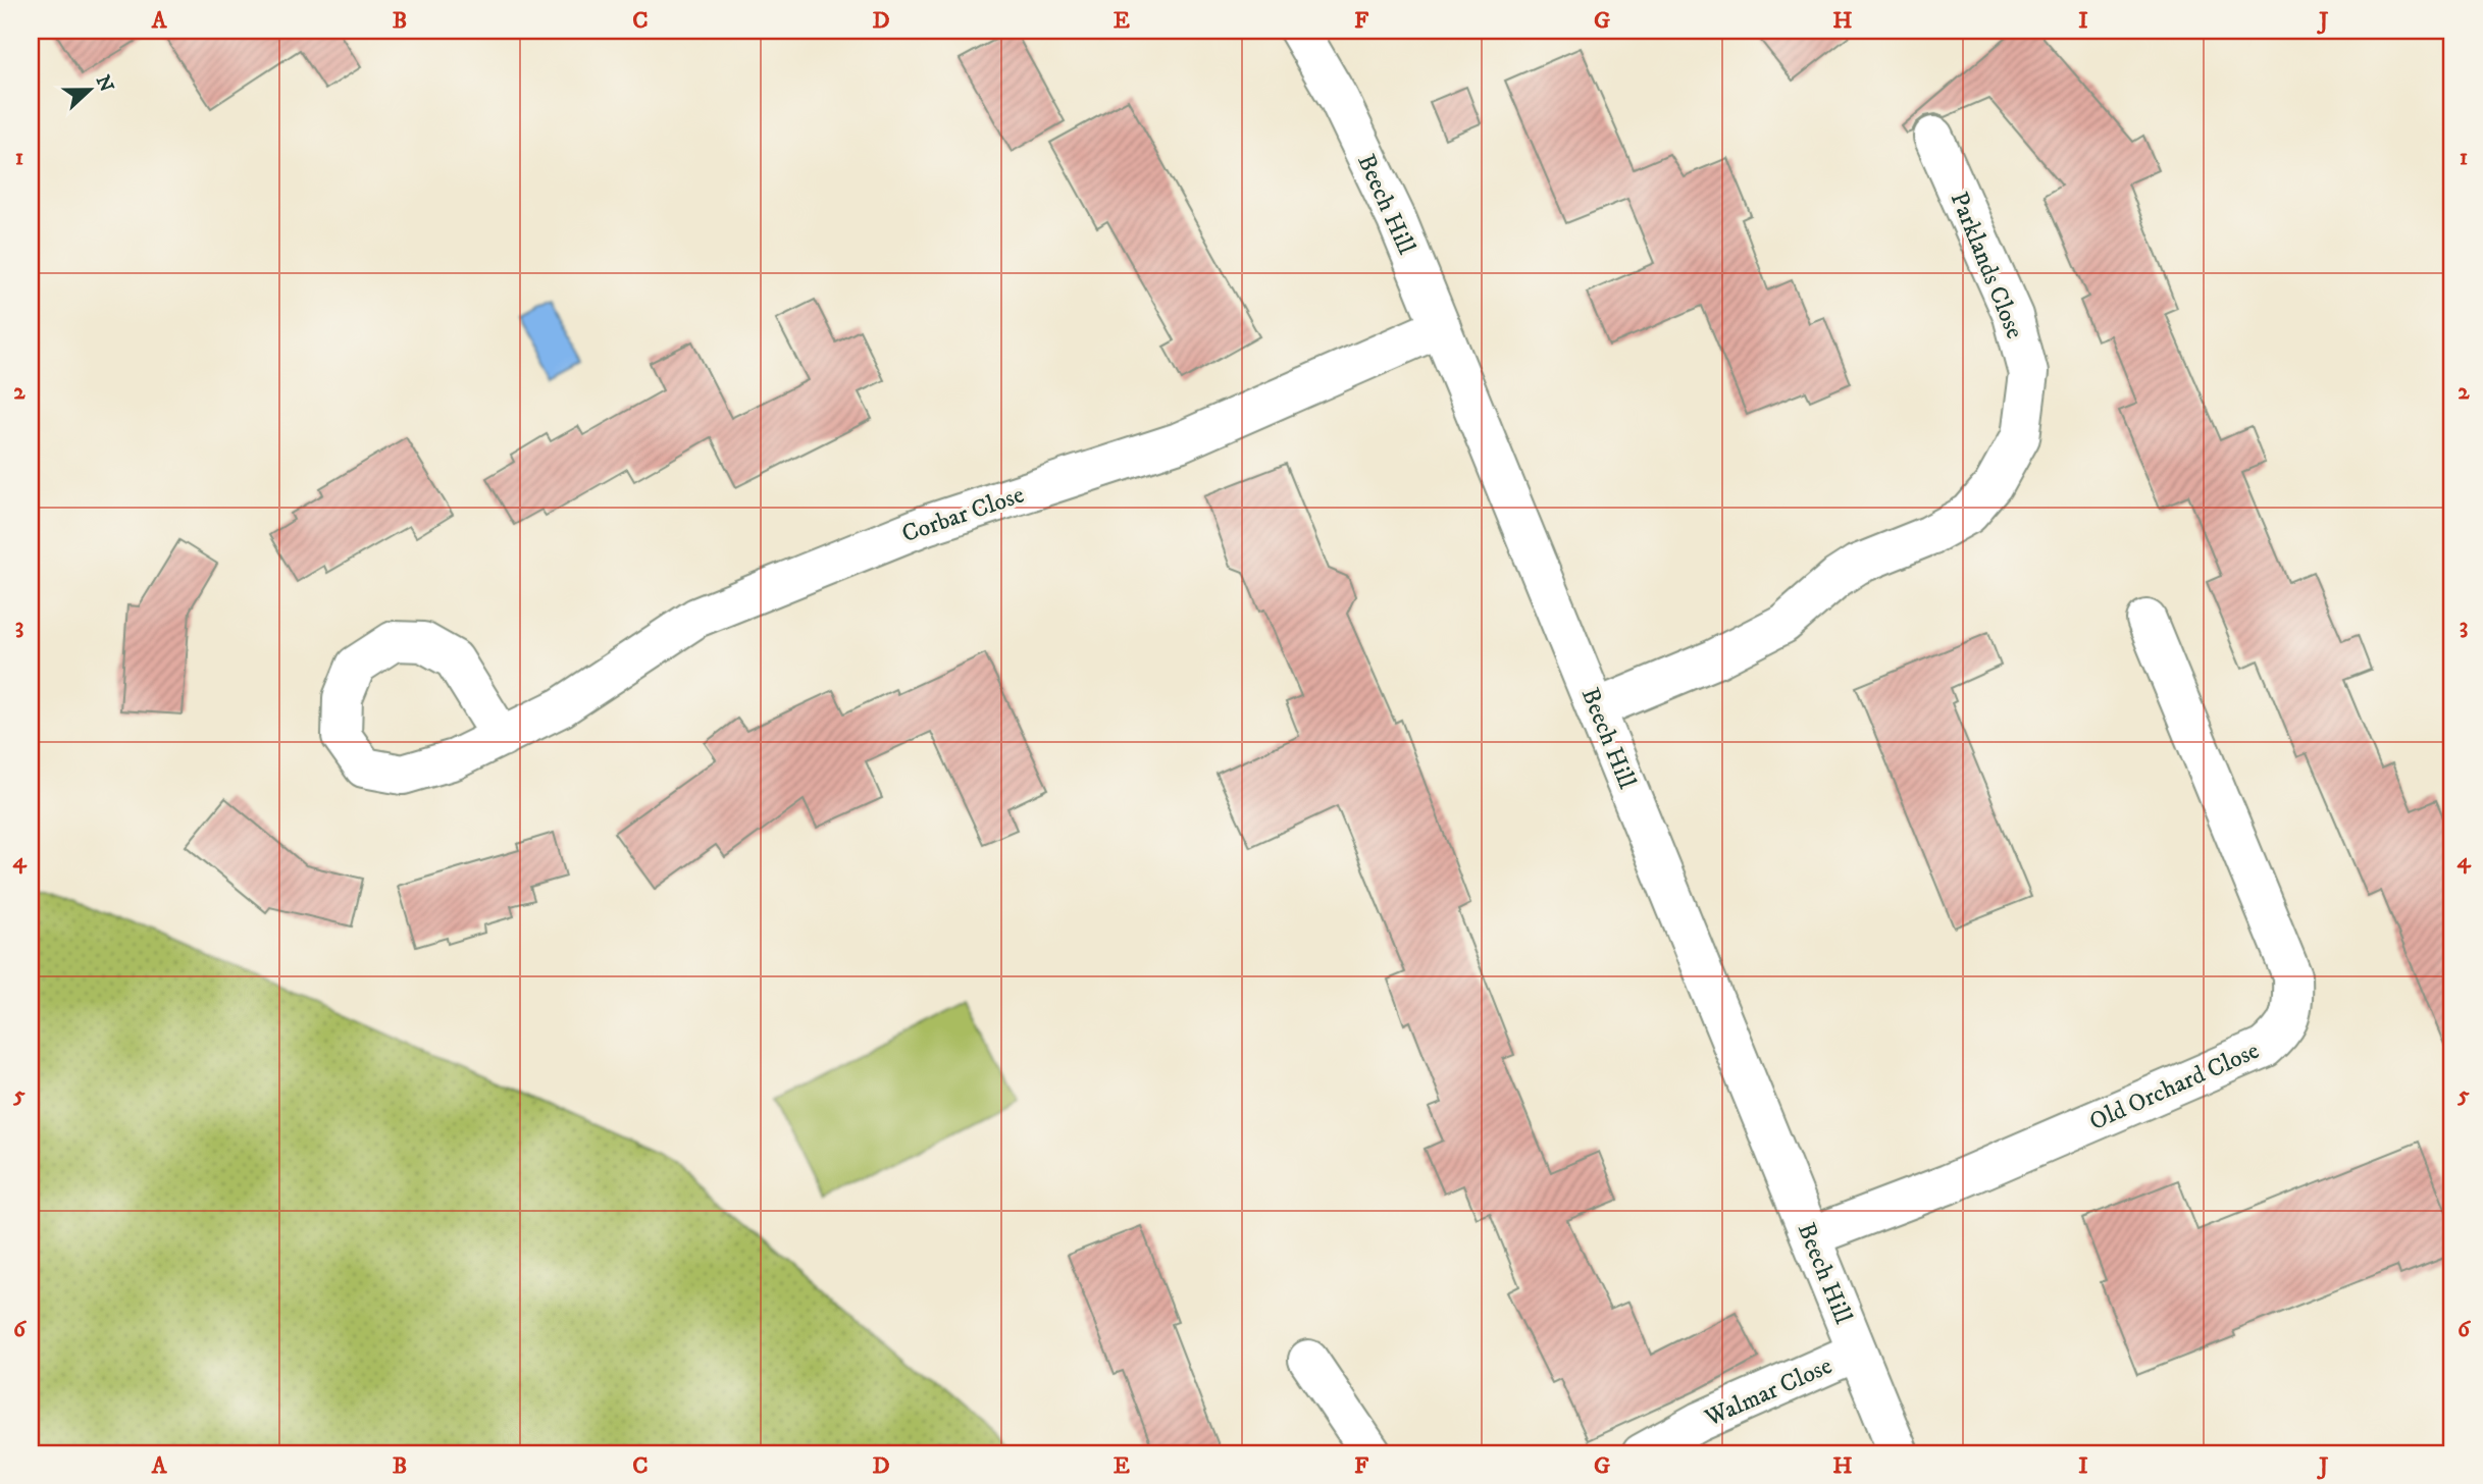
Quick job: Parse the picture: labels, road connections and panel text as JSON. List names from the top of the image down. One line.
{"streets":{"street":["Beech Hill","Parklands Close","Corbar Close","Old Orchard Close","Walmar Close"]},"crossings":[["Beech Hill","Parklands Close"],["Beech Hill","Corbar Close"],["Beech Hill","Old Orchard Close"],["Beech Hill","Walmar Close"]],"north":"right","grid":{"columns":["A","B","C","D","E","F","G","H","I","J"],"rows":["1","2","3","4","5","6"]}}
